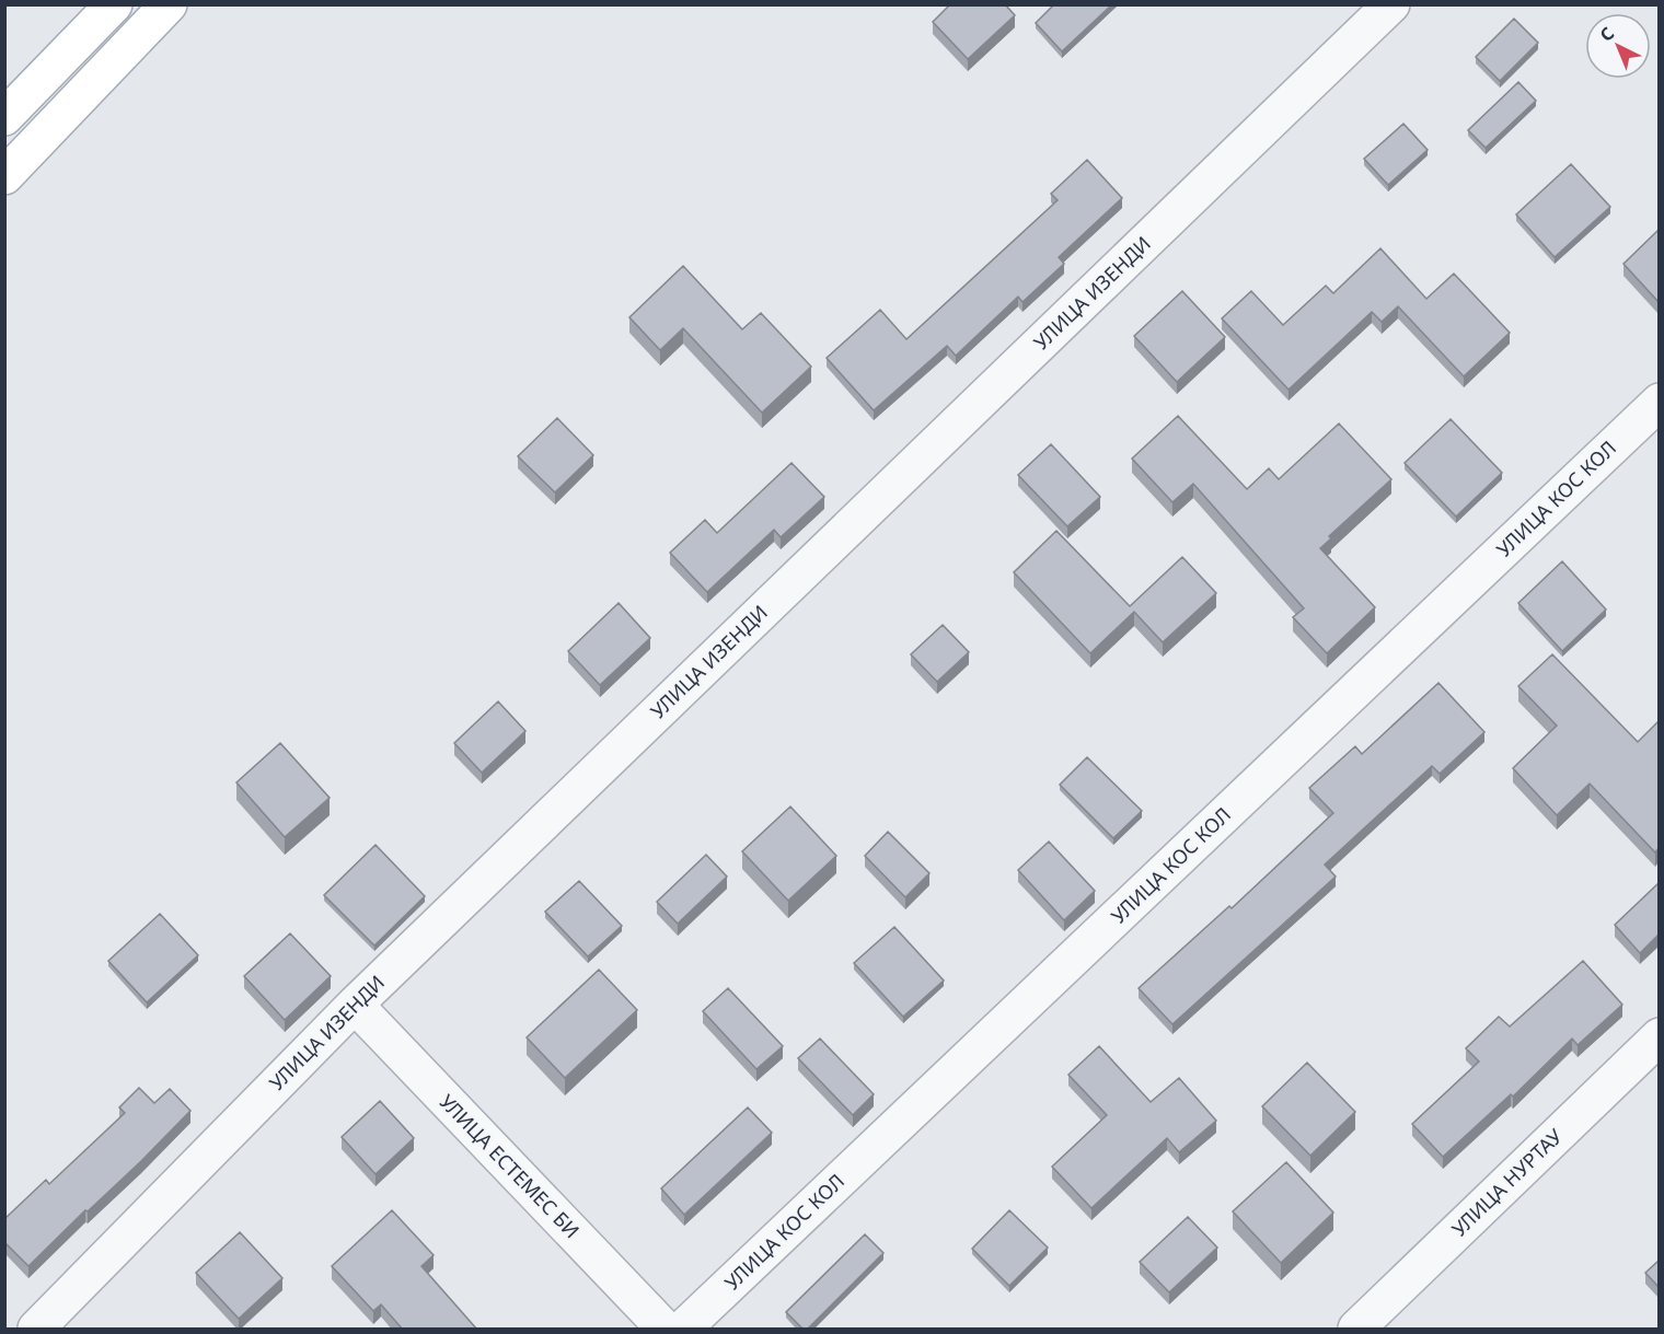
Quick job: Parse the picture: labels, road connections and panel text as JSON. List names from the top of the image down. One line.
{"streets":{"street":["УЛИЦА ИЗЕНДИ","УЛИЦА КОС КОЛ","УЛИЦА ЕСТЕМЕС БИ","УЛИЦА НУРТАУ"]},"crossings":[["УЛИЦА ИЗЕНДИ","УЛИЦА ЕСТЕМЕС БИ"]],"north":"top left"}
